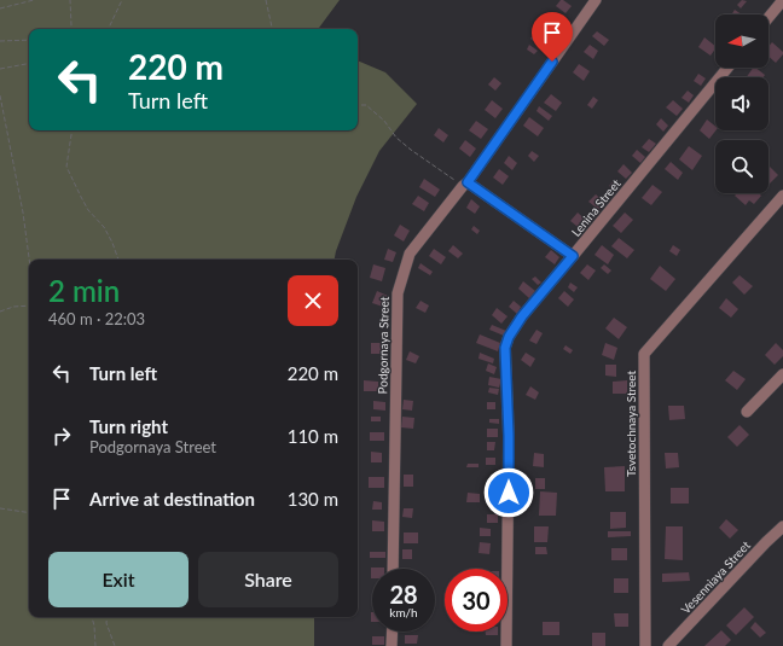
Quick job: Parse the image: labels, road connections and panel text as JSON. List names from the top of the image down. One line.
{"streets":{"street":["Lenina Street","Podgornaya Street","Tsvetochnaya Street","Vesenniaya Street"]},"north":"left","page":{"turn":["220 m","Turn left"],"heading":["2 min","460 m · 22:03"],"list":[{"name":"Turn left","value":"220 m"},{"name":"Turn right","note":"Podgornaya Street","value":"110 m"},{"name":"Arrive at destination","value":"130 m"}],"buttons":["Exit","Share"],"speed":"28 km/h","limit":"30"}}
